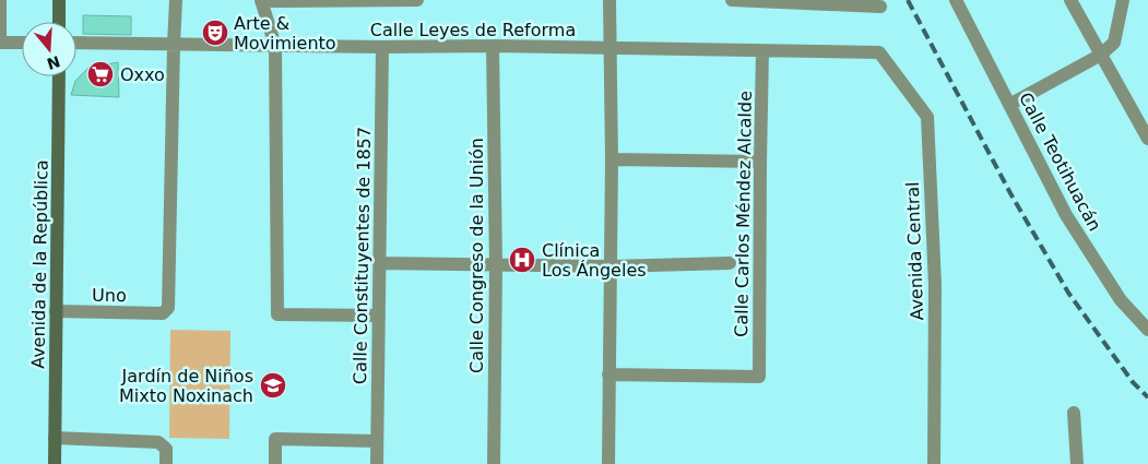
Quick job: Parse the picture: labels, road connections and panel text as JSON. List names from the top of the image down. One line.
{"streets":{"main road":["Avenida de la República"],"street":["Calle Leyes de Reforma","Calle Teotihuacán","Calle Carlos Méndez Alcalde","Avenida Central","Calle Constituyentes de 1857","Calle Congreso de la Unión","Uno"]},"crossings":[["Calle Leyes de Reforma","Calle Carlos Méndez Alcalde"],["Calle Leyes de Reforma","Avenida Central"],["Calle Leyes de Reforma","Calle Constituyentes de 1857"],["Calle Leyes de Reforma","Calle Congreso de la Unión"],["Calle Leyes de Reforma","Uno"],["Avenida de la República","Uno"]],"places":{"theatre":["Arte & Movimiento"],"supermarket":["Oxxo"],"hospital":["Clínica Los Ángeles"],"school or university":["Jardín de Niños Mixto Noxinach"]},"north":"bottom"}
